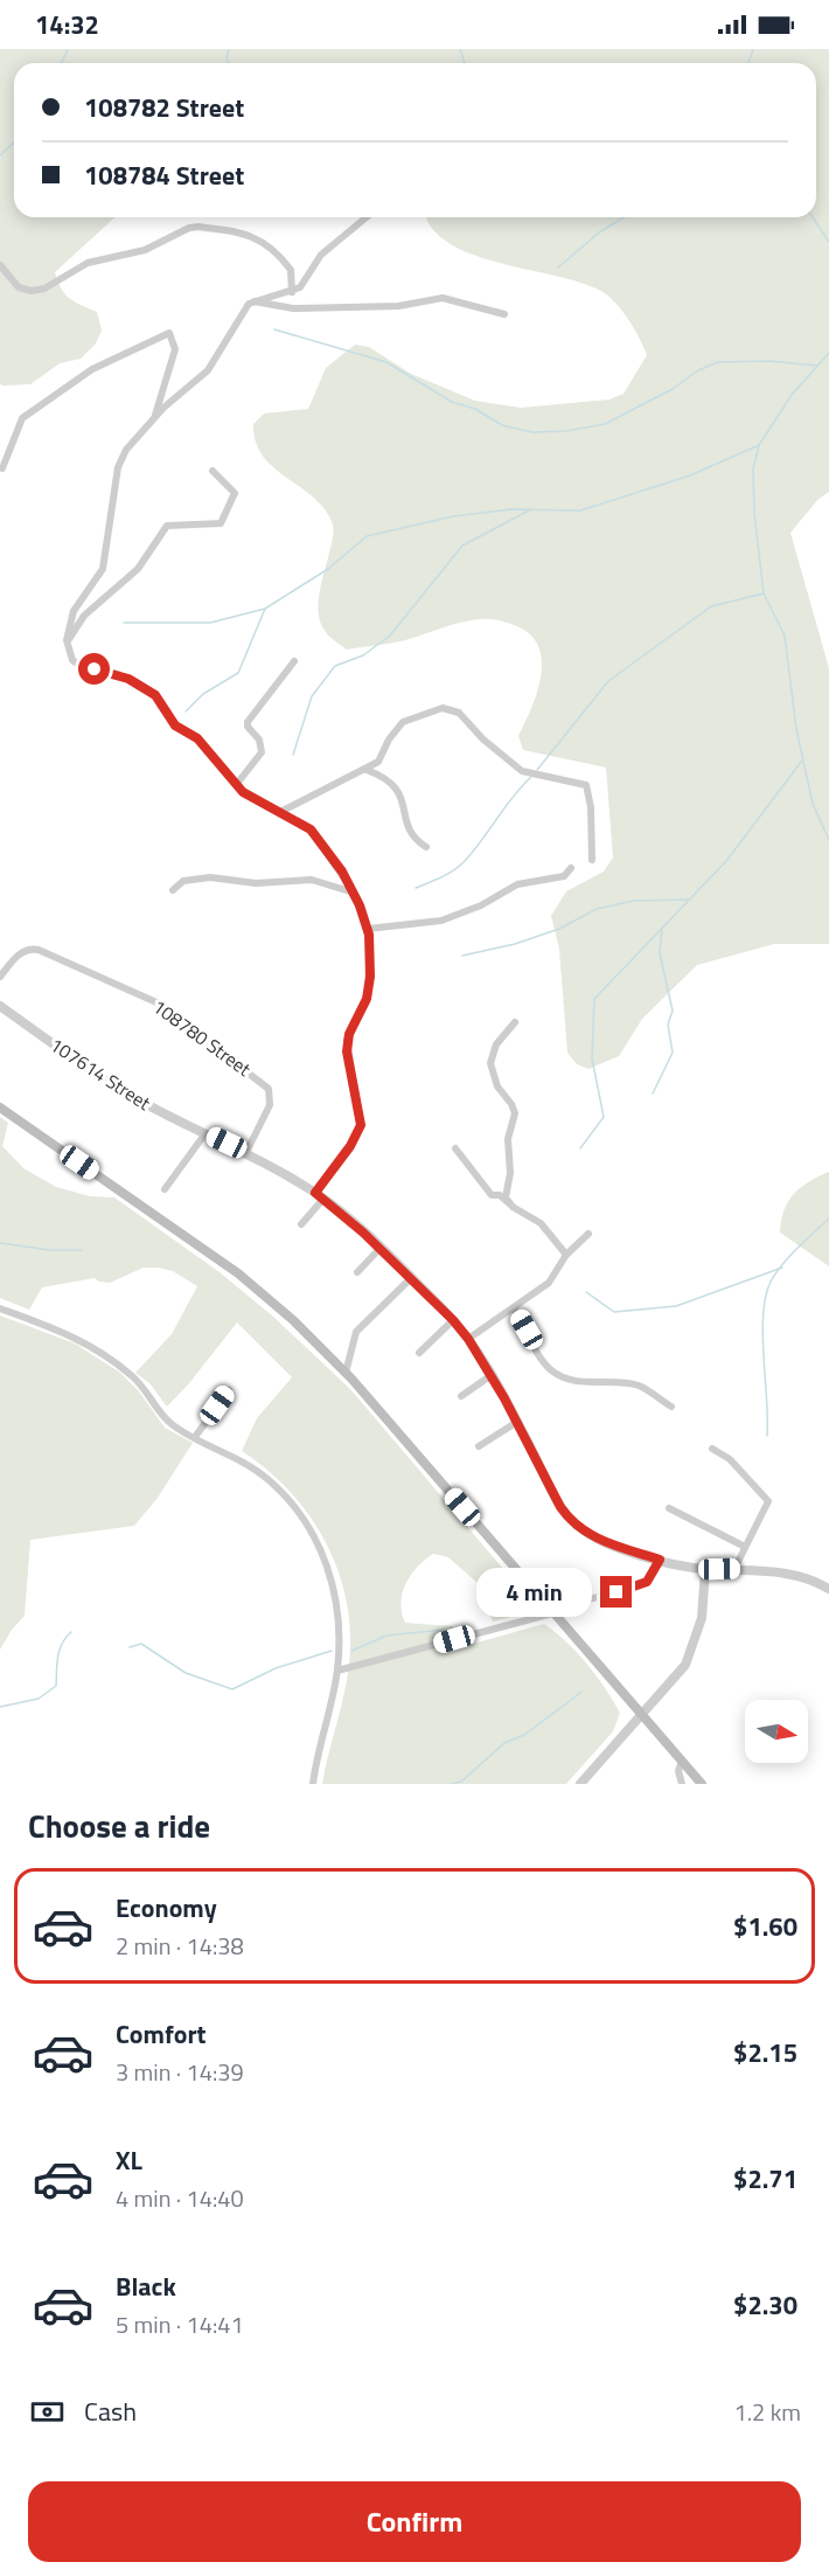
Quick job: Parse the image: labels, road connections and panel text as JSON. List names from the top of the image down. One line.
{"streets":{"street":["108780 Street","107614 Street"]},"crossings":[["108780 Street","107614 Street"]],"north":"right","page":{"status":"14:32","banner":["108782 Street","108784 Street"],"bubble":"4 min","heading":"Choose a ride","list":[{"name":"Economy","note":"2 min · 14:38","value":"$1.60"},{"name":"Comfort","note":"3 min · 14:39","value":"$2.15"},{"name":"XL","note":"4 min · 14:40","value":"$2.71"},{"name":"Black","note":"5 min · 14:41","value":"$2.30"}],"pay":["Cash","1.2 km"],"buttons":"Confirm"}}
